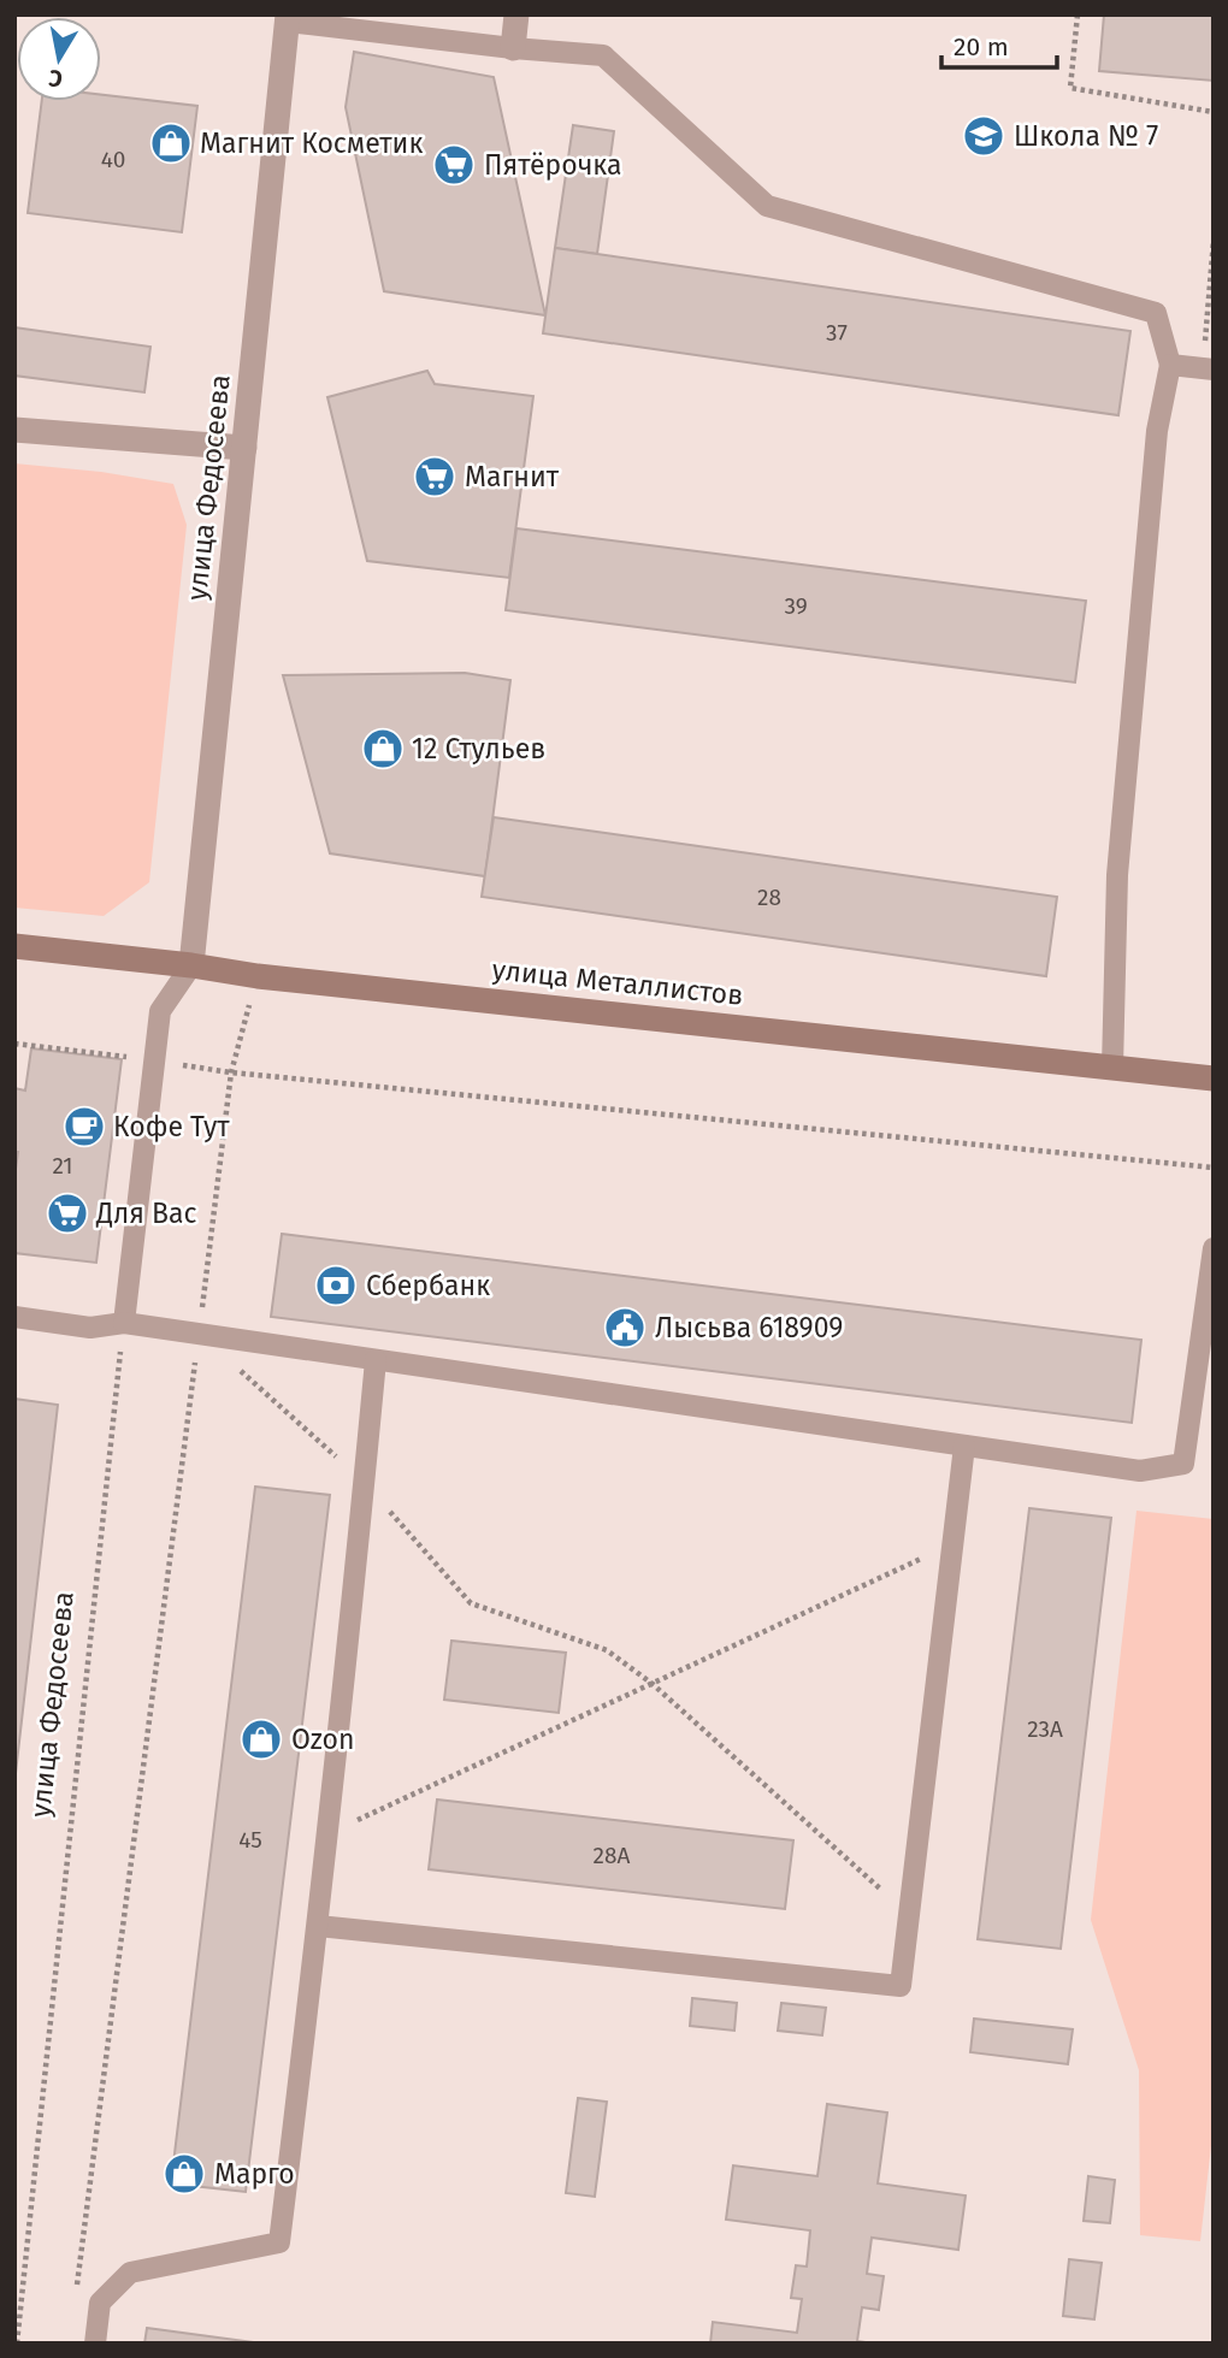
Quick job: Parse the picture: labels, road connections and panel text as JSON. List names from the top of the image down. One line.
{"streets":{"street":["улица Федосеева","улица Металлистов"]},"crossings":[["улица Федосеева","улица Металлистов"]],"places":{"school or university":["Школа № 7"],"shop":["Магнит Косметик","12 Стульев","Ozon","Марго"],"supermarket":["Пятёрочка","Магнит","Для Вас"],"cafe":["Кофе Тут"],"bank":["Сбербанк"],"public building":["Лысьва 618909"]},"house_numbers":["40","37","39","28","21","23А","45","28А"],"scale_bar":"20 m","north":"bottom"}
